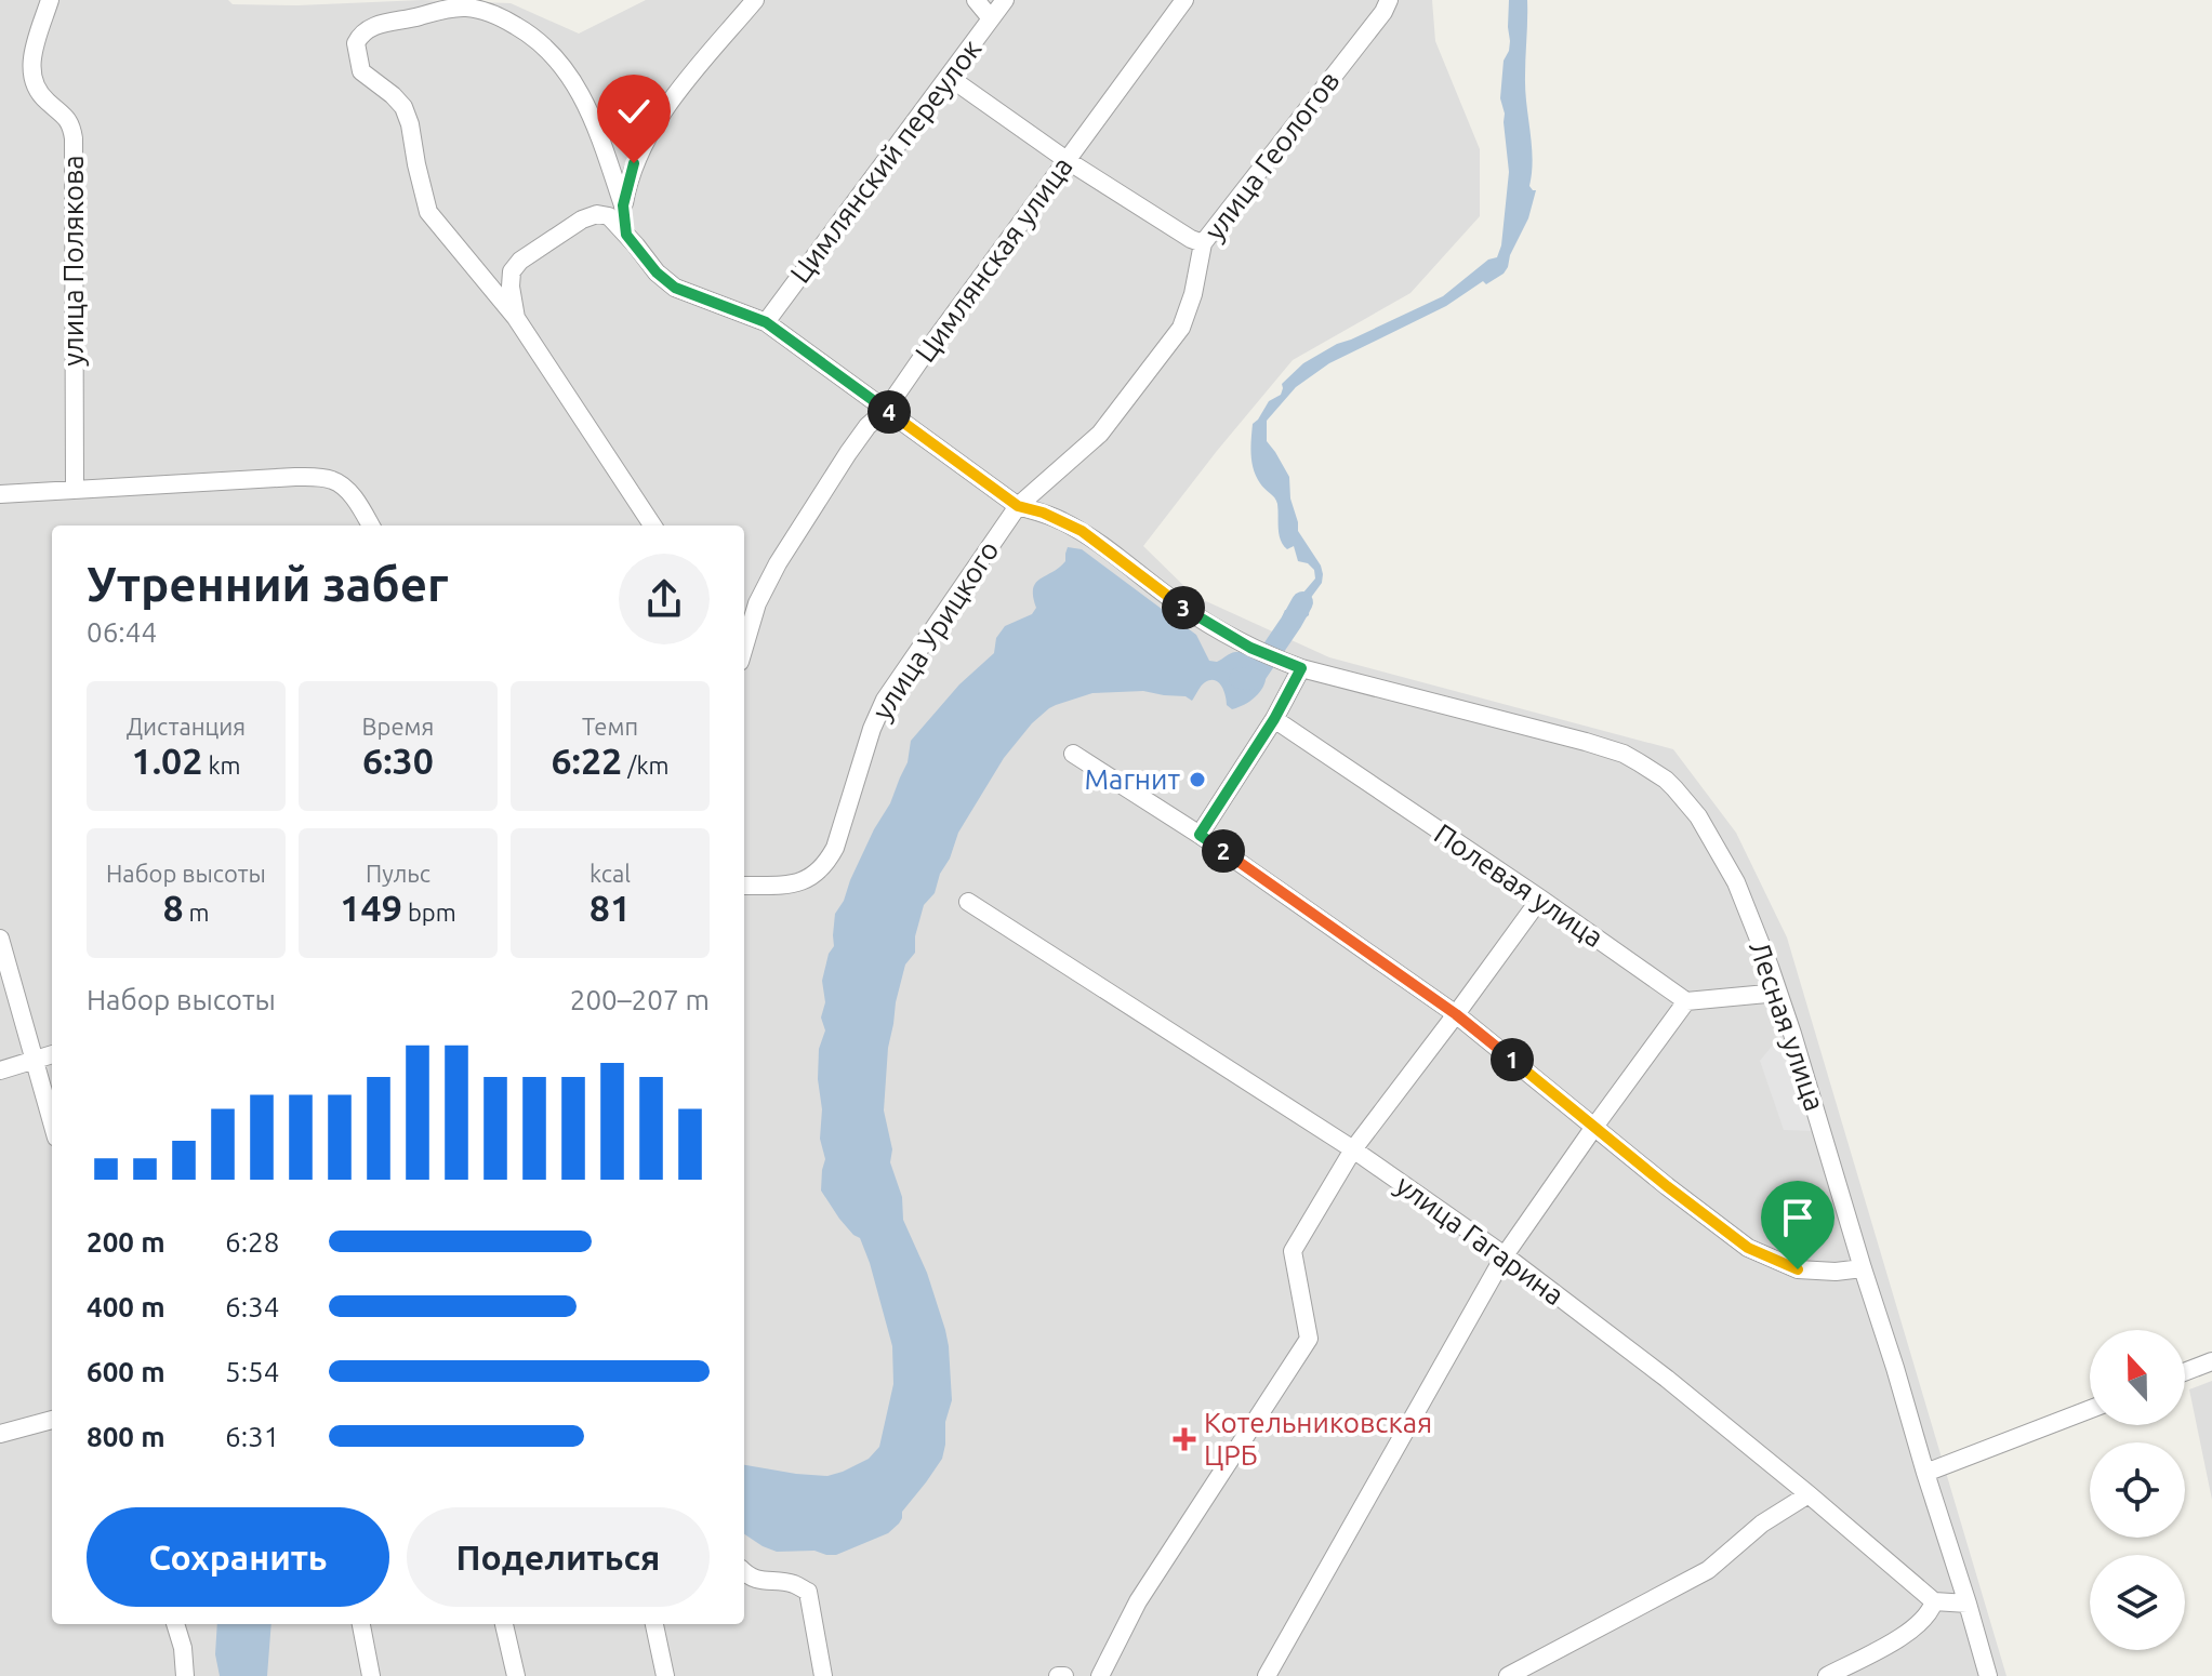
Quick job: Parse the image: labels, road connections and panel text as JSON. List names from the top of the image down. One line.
{"streets":{"street":["улица Геологов","Цимлянский переулок","Цимлянская улица","улица Полякова","улица Урицкого","Полевая улица","Лесная улица","улица Гагарина"]},"crossings":[["улица Геологов","улица Урицкого"],["улица Геологов","Лесная улица"],["улица Урицкого","Лесная улица"]],"places":{"other":["Магнит"],"health":["Котельниковская ЦРБ"]},"north":"top","page":{"pins":["4","3","2","1"],"heading":["Утренний забег","06:44"],"stats":[["Дистанция","1.02 km"],["Время","6:30"],["Темп","6:22 /km"],["Набор высоты","8 m"],["Пульс","149 bpm"],["kcal","81"]],"chart":["Набор высоты","200–207 m"],"list":[{"name":"200 m","note":"6:28"},{"name":"400 m","note":"6:34"},{"name":"600 m","note":"5:54"},{"name":"800 m","note":"6:31"}],"buttons":["Сохранить","Поделиться"]}}
